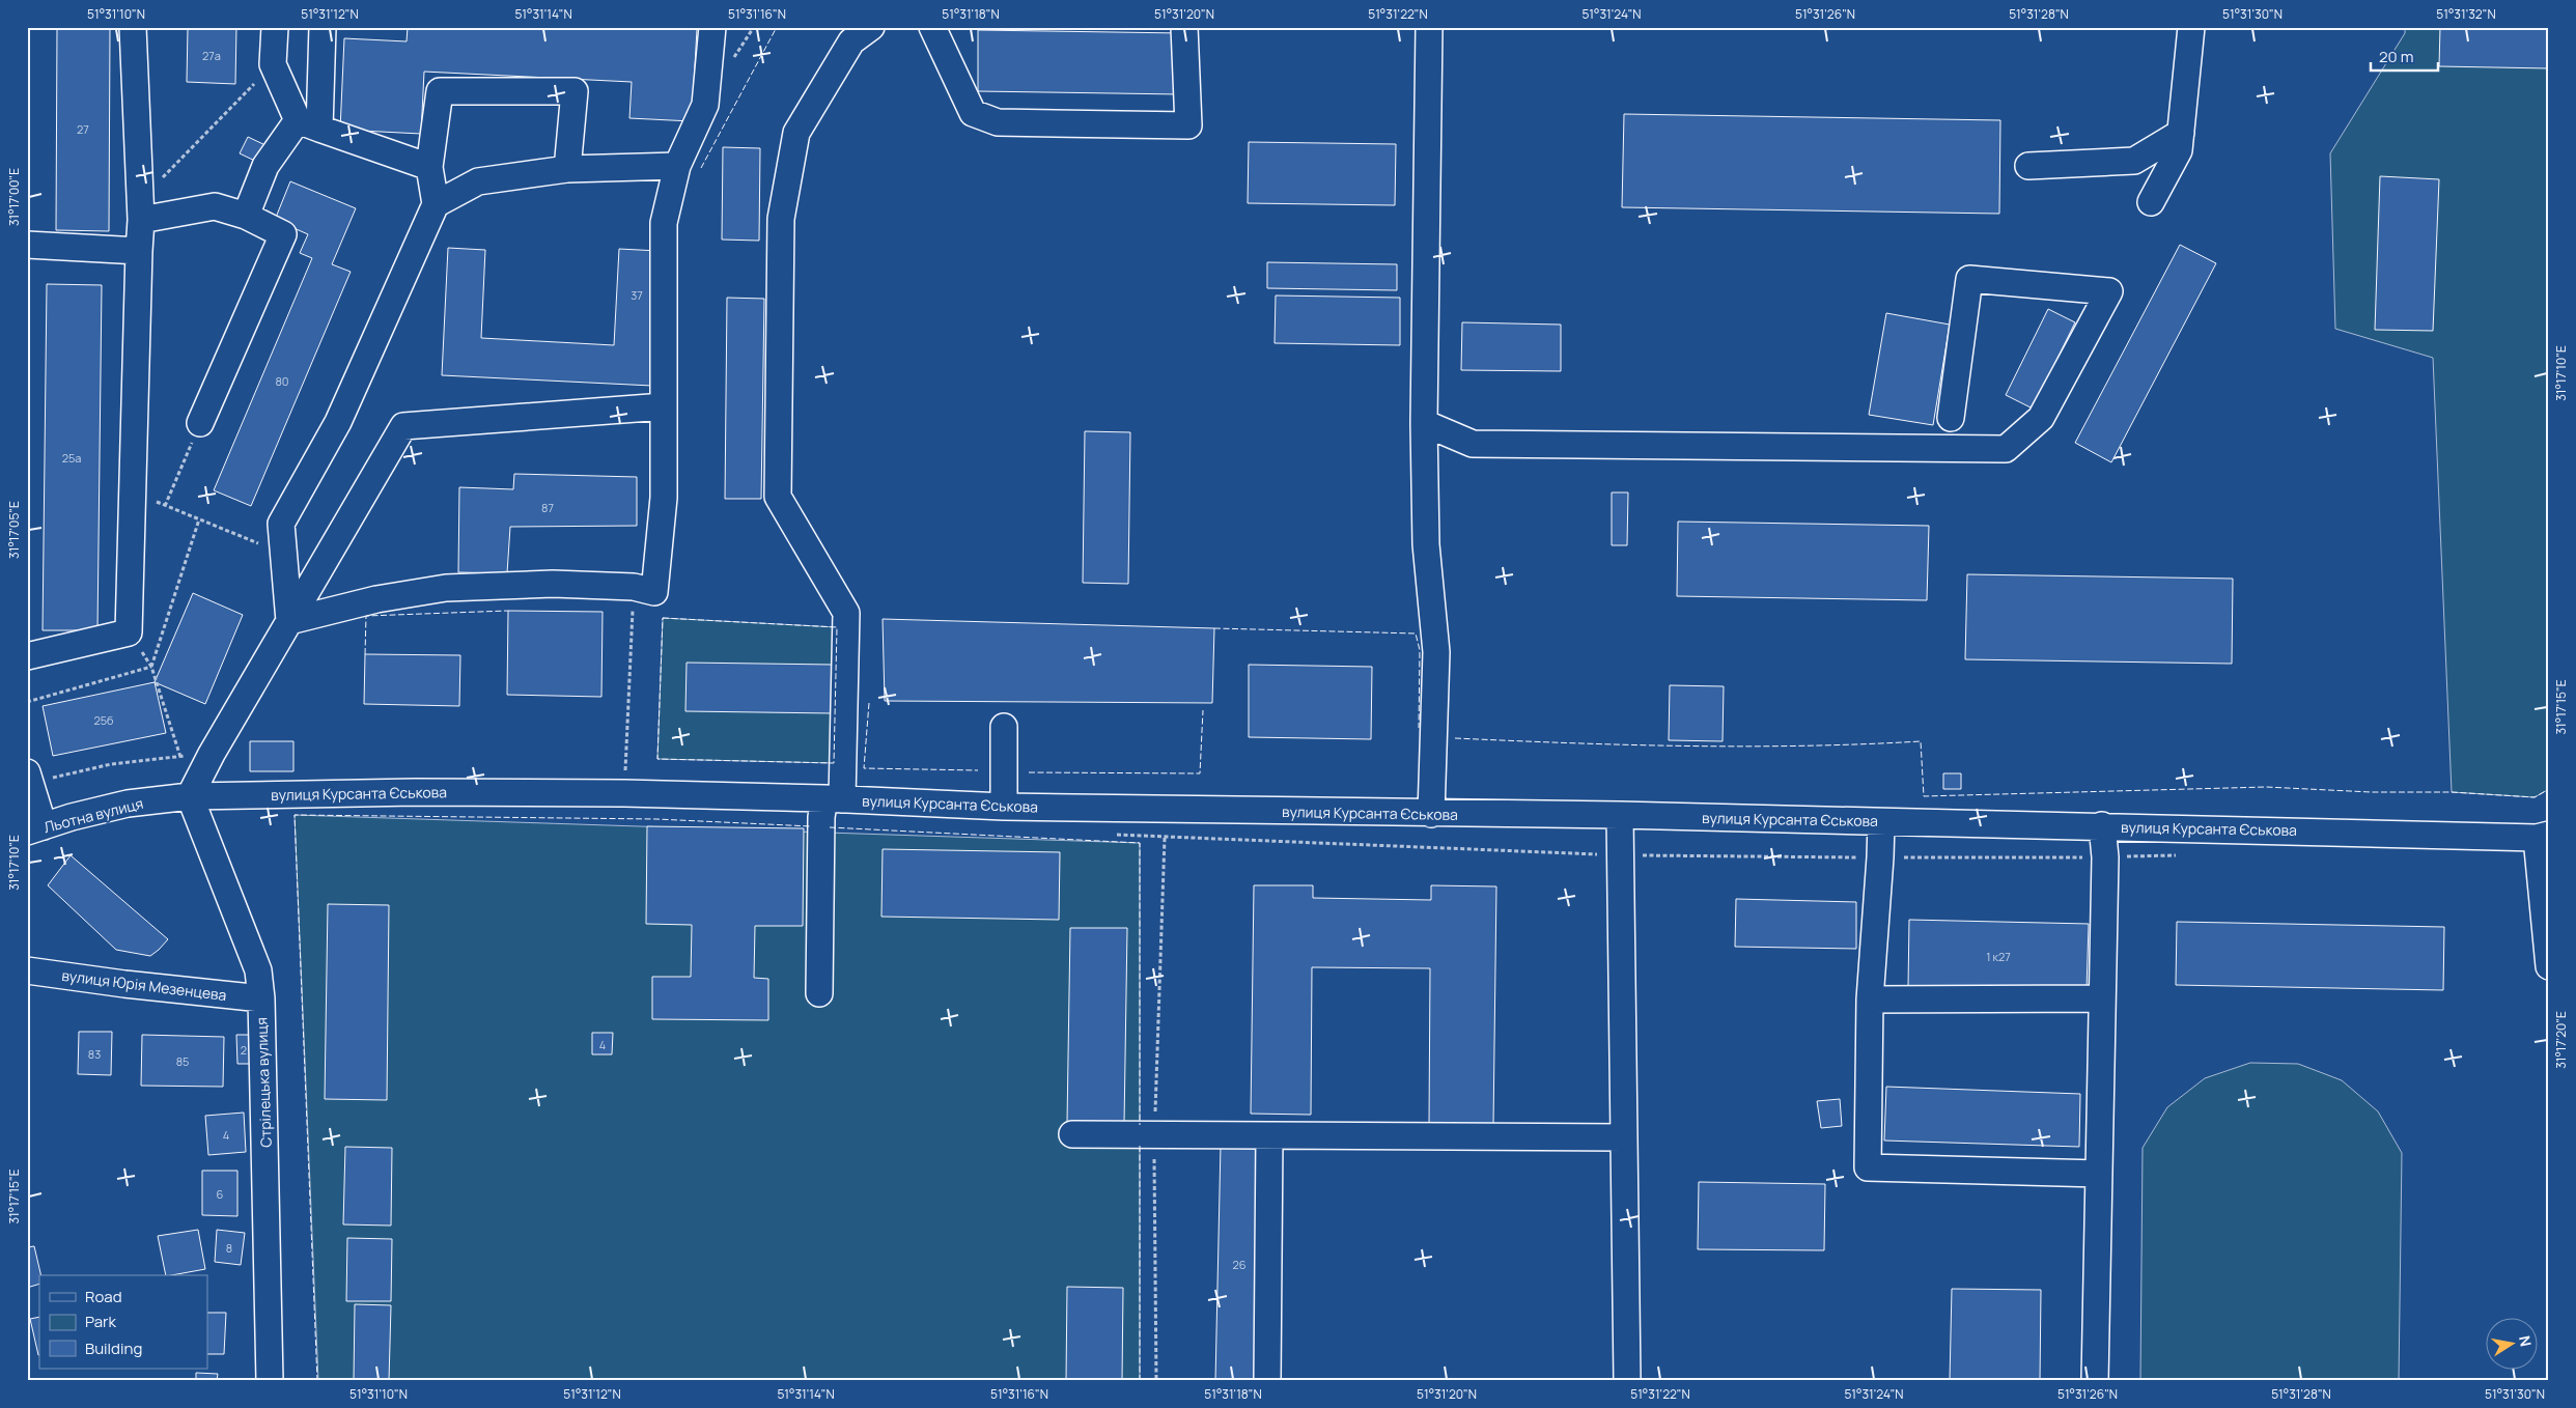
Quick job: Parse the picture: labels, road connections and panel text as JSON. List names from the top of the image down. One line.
{"streets":{"street":["вулиця Курсанта Єськова","Льотна вулиця","вулиця Юрія Мезенцева","Стрілецька вулиця"]},"crossings":[["вулиця Курсанта Єськова","Льотна вулиця"],["вулиця Курсанта Єськова","Стрілецька вулиця"],["Льотна вулиця","Стрілецька вулиця"],["вулиця Юрія Мезенцева","Стрілецька вулиця"]],"house_numbers":["27а","27","37","80","25а","87","25б","1 к27","4","2","83","85","4","6","8","26"],"legend":["Road","Park","Building"],"scale_bar":"20 m","north":"right","coordinates":["51°31'10\"N","51°31'12\"N","51°31'14\"N","51°31'16\"N","51°31'18\"N","51°31'20\"N","51°31'22\"N","51°31'24\"N","51°31'26\"N","51°31'28\"N","51°31'30\"N","51°31'32\"N","31°17'00\"E","31°17'10\"E","31°17'05\"E","31°17'15\"E","31°17'20\"E"]}
